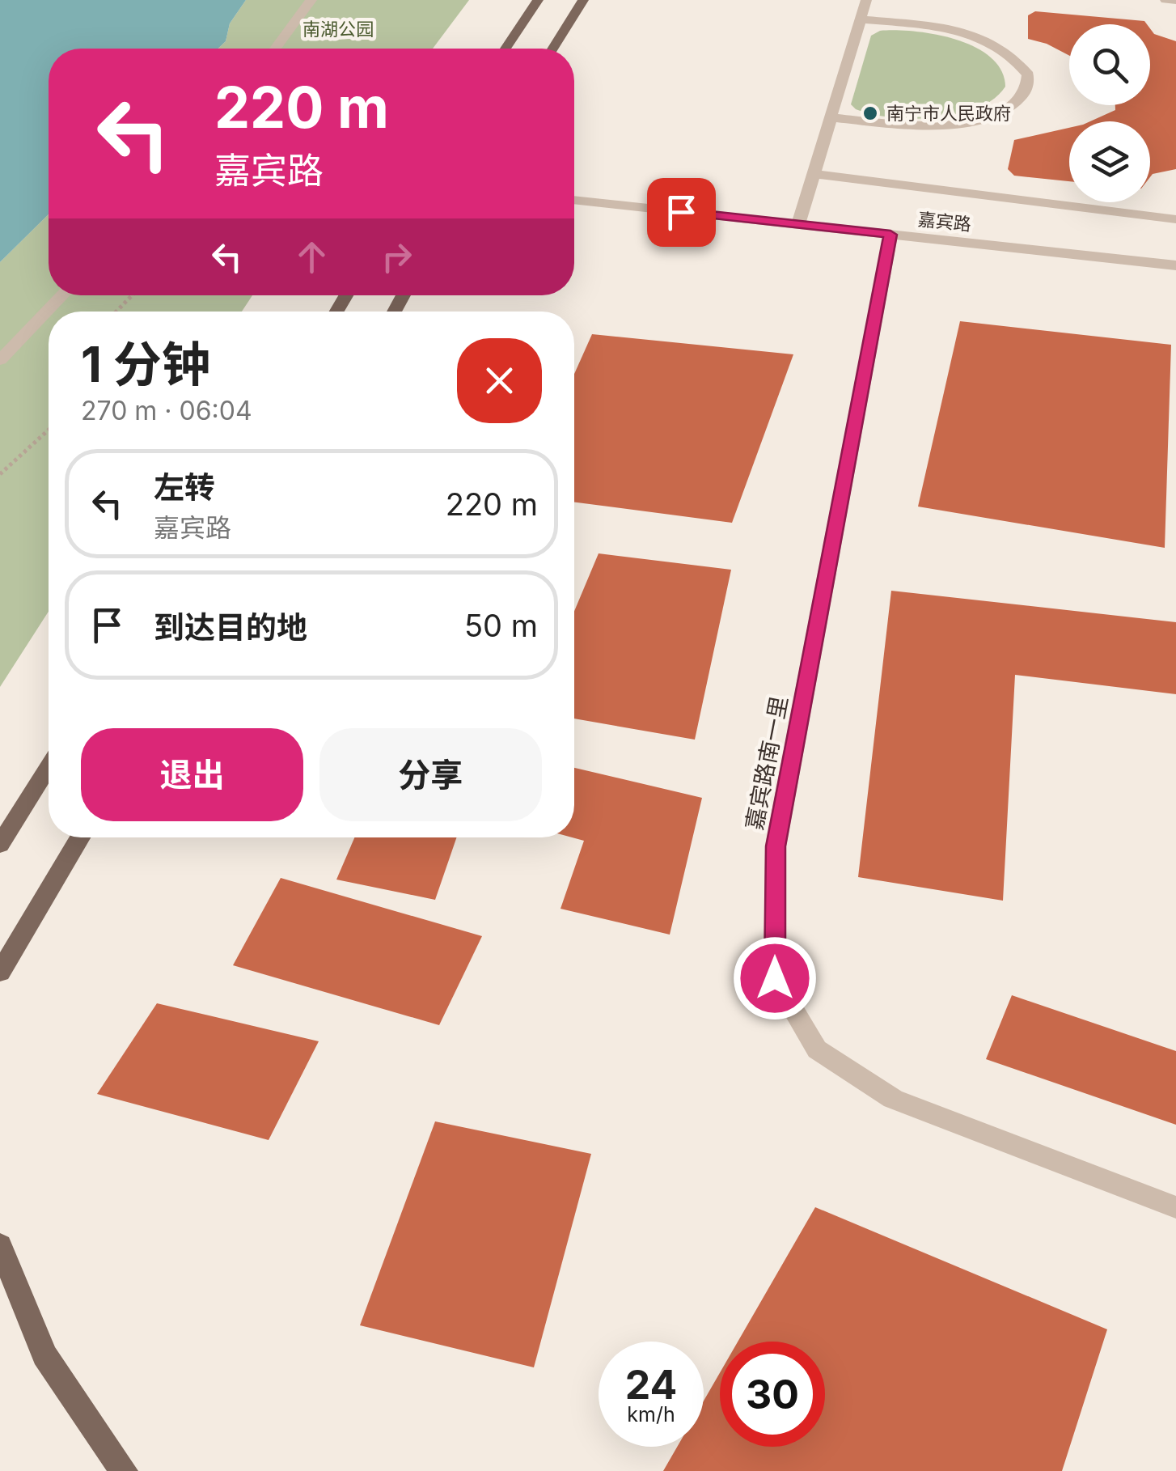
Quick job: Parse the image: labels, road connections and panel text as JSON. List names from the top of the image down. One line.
{"streets":{"street":["嘉宾路","嘉宾路南一里"]},"crossings":[["嘉宾路","嘉宾路南一里"]],"parks":["南湖公园"],"places":["南宁市人民政府"],"page":{"turn":["220 m","嘉宾路"],"heading":["1 分钟","270 m · 06:04"],"list":[{"name":"左转","note":"嘉宾路","value":"220 m"},{"name":"到达目的地","value":"50 m"}],"buttons":["退出","分享"],"speed":"24 km/h","limit":"30"}}
